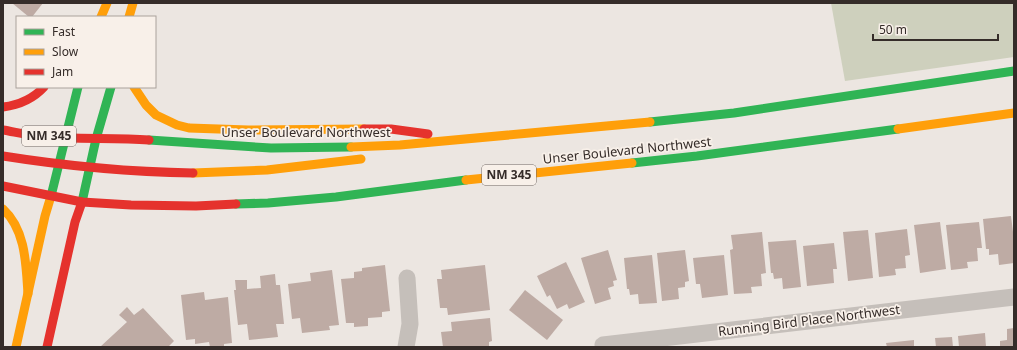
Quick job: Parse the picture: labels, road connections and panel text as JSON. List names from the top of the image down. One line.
{"streets":{"main road":["Unser Boulevard Northwest","NM 345"],"street":["Running Bird Place Northwest"]},"legend":["Fast","Slow","Jam"],"scale_bar":"50 m"}
